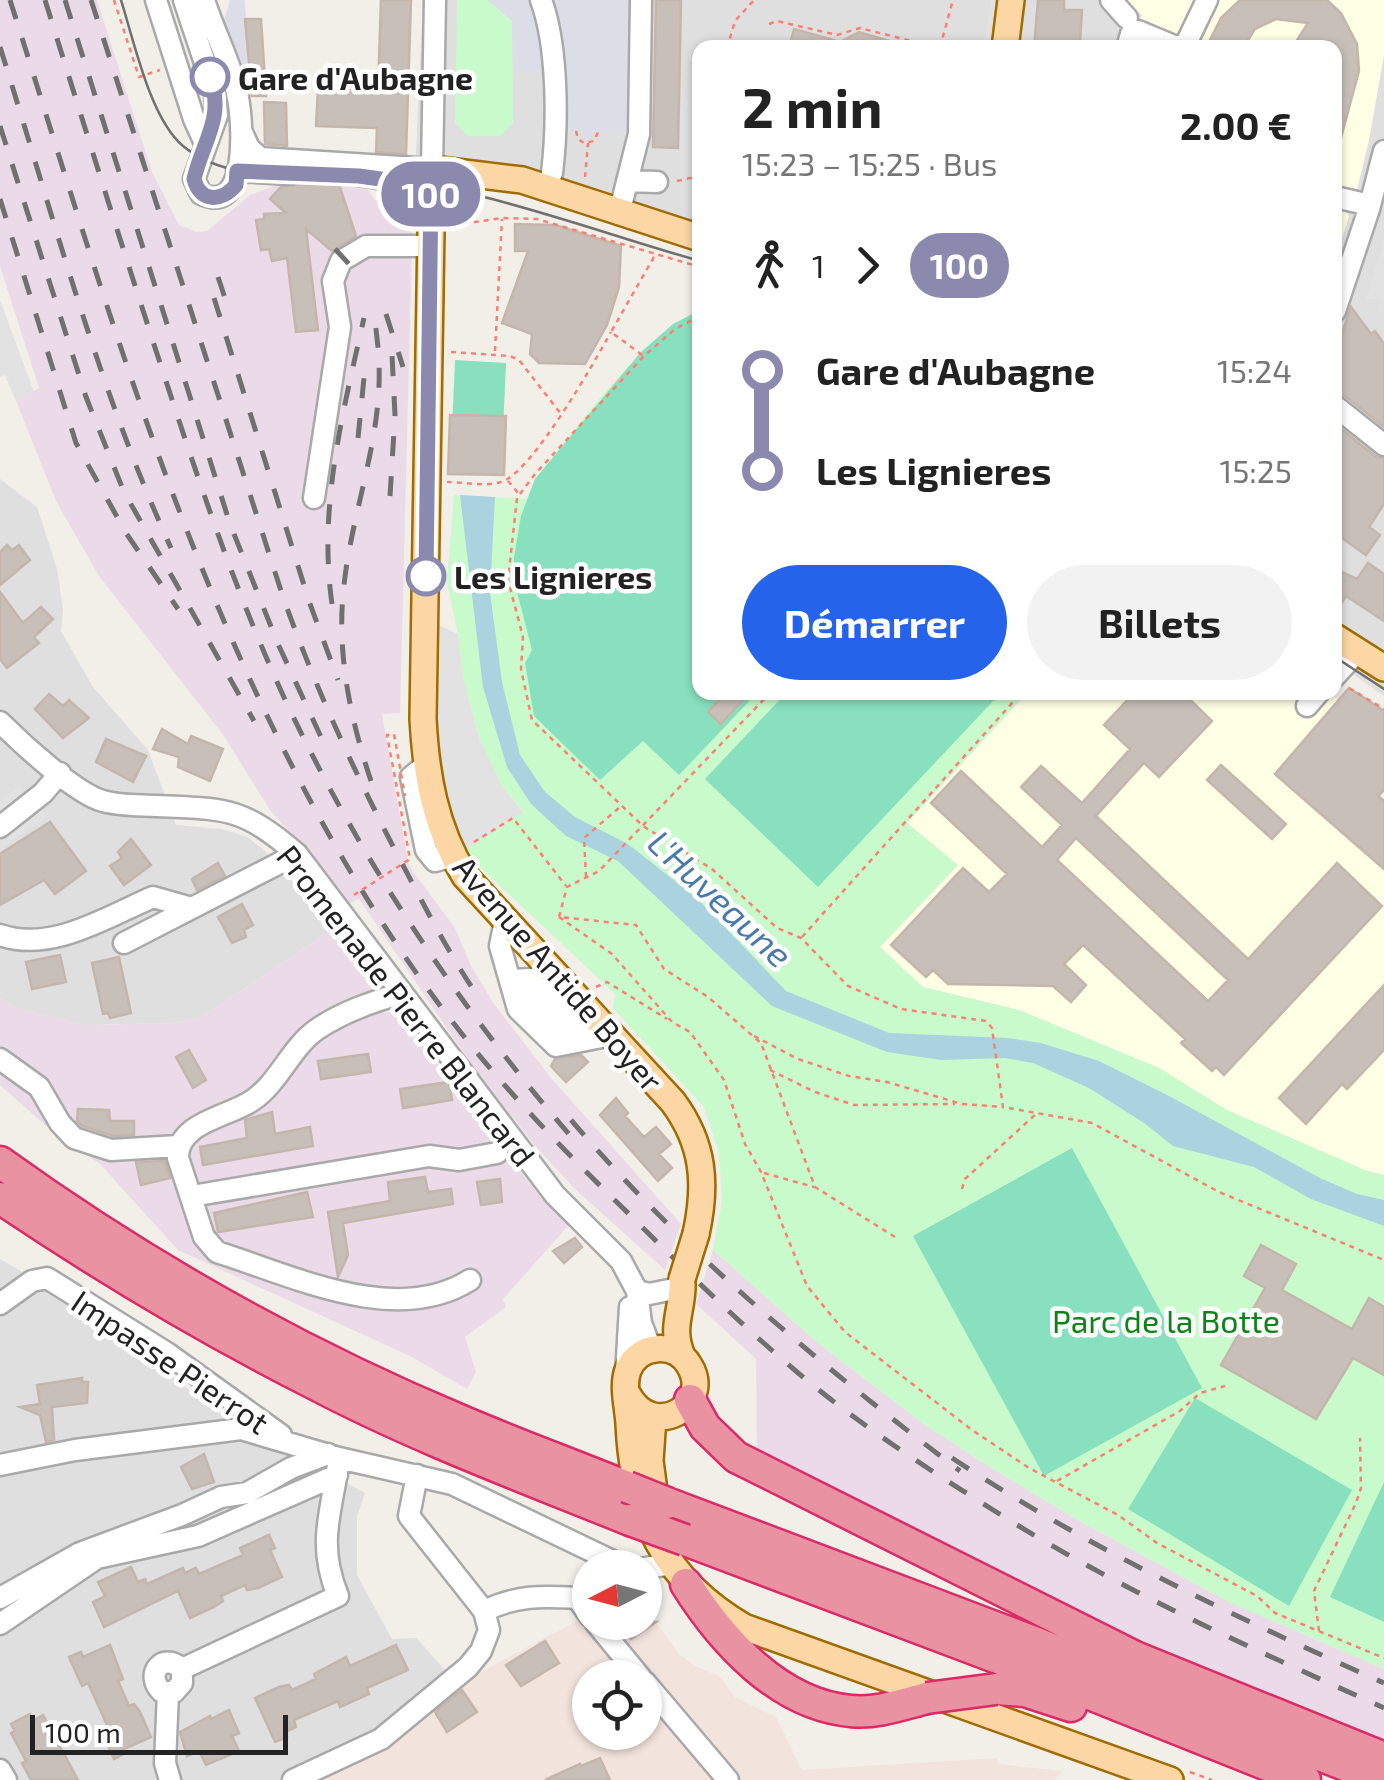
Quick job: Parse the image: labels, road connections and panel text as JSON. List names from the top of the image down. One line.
{"streets":{"main road":["Avenue Antide Boyer"],"street":["Promenade Pierre Blancard","Impasse Pierrot"]},"crossings":[["Avenue Antide Boyer","Promenade Pierre Blancard"]],"water":["L'Huveaune"],"parks":["Parc de la Botte"],"places":["Gare d'Aubagne","Les Lignieres"],"lines":["bus line 100"],"scale_bar":"100 m","north":"left","page":{"on_map":"100","heading":["2 min","15:23 – 15:25 · Bus","2.00 €"],"legs":["1","100"],"list":[{"name":"Gare d'Aubagne","value":"15:24"},{"name":"Les Lignieres","value":"15:25"}],"buttons":["Démarrer","Billets"],"scale":"100 m"}}
